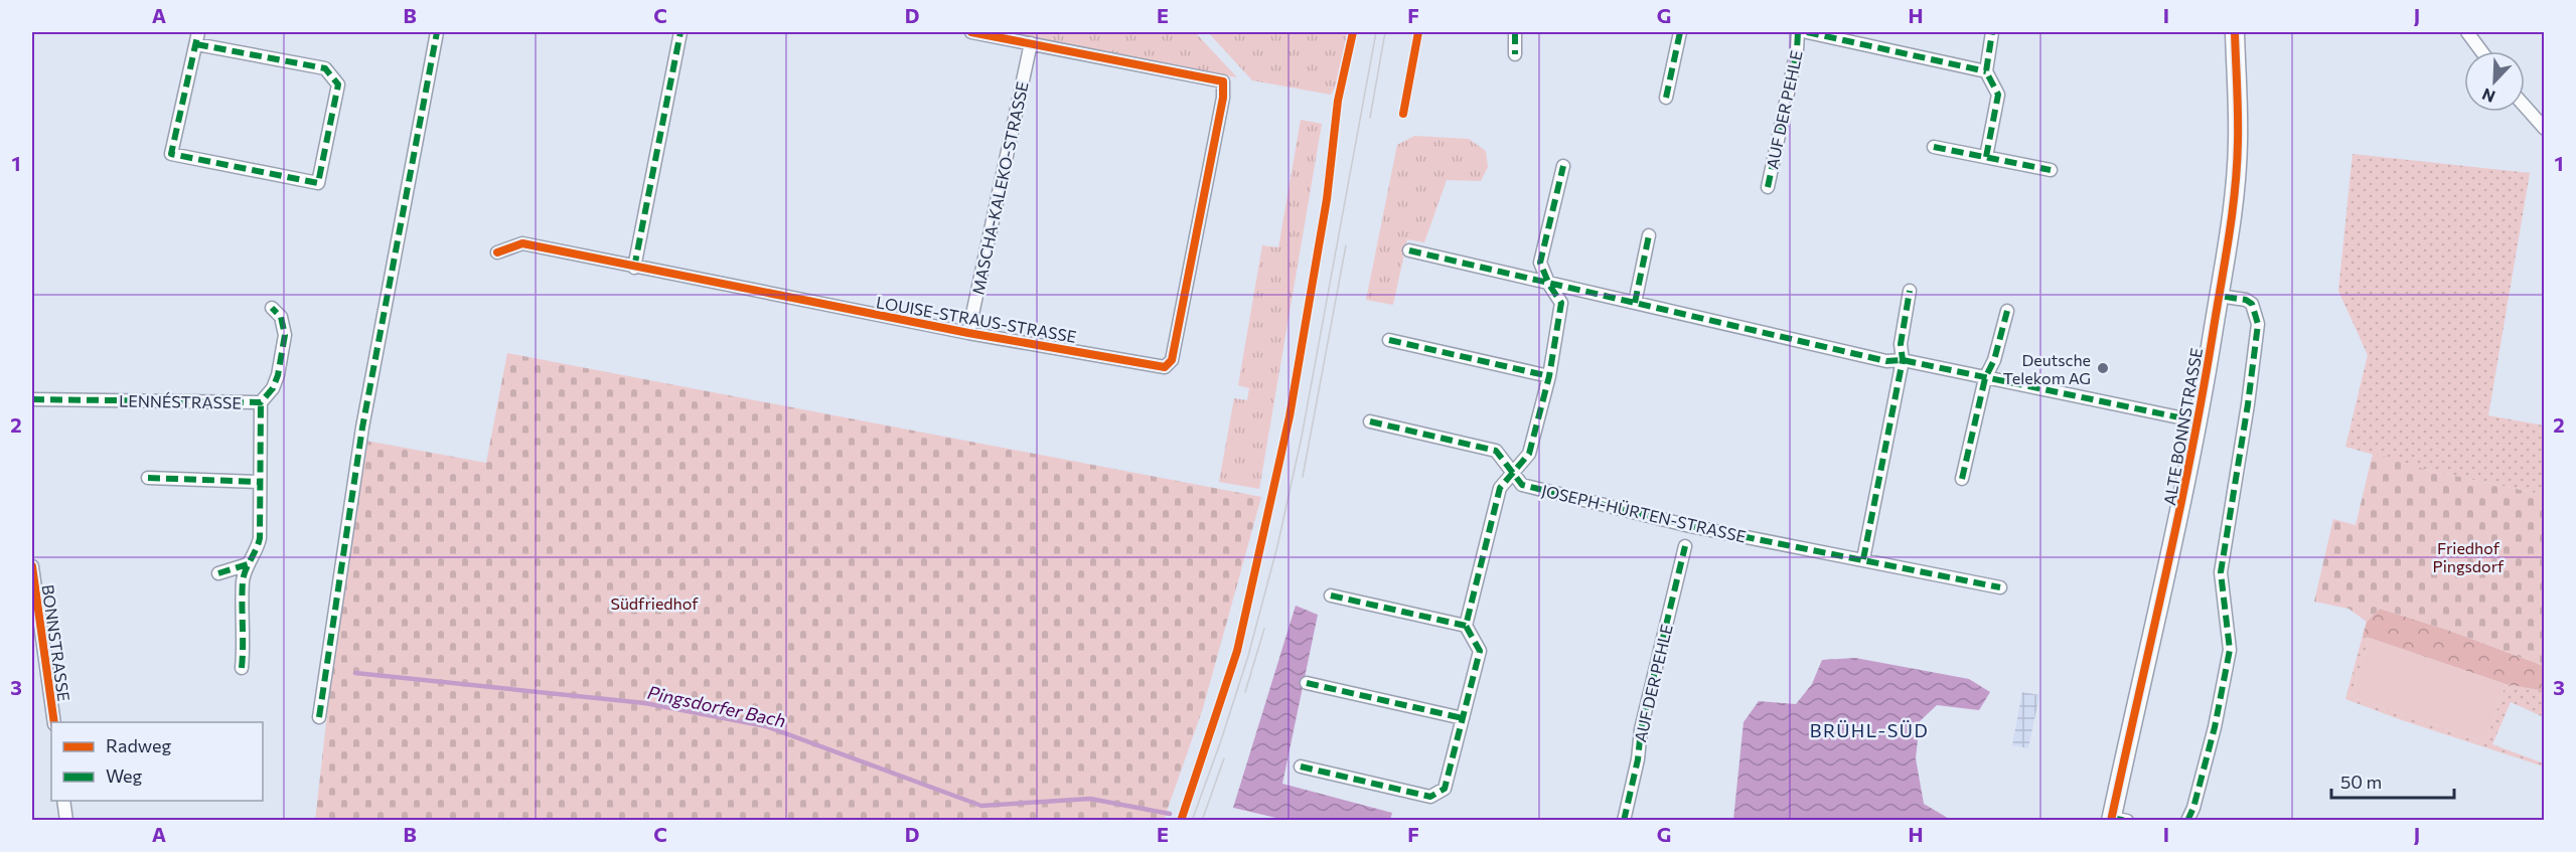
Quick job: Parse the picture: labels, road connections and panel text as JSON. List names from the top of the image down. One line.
{"streets":{"main road":["ALTE BONNSTRASSE"],"street":["AUF DER PEHLE","MASCHA-KALEKO-STRASSE","LOUISE-STRAUS-STRASSE","LENNÉSTRASSE","JOSEPH-HÜRTEN-STRASSE","BONNSTRASSE"]},"crossings":[["MASCHA-KALEKO-STRASSE","LOUISE-STRAUS-STRASSE"]],"districts":["BRÜHL-SÜD"],"water":["Pingsdorfer Bach"],"parks":["Friedhof Pingsdorf","Südfriedhof"],"places":["Deutsche Telekom AG"],"legend":["Radweg","Weg"],"scale_bar":"50 m","north":"bottom left","grid":{"columns":["A","B","C","D","E","F","G","H","I","J"],"rows":["1","2","3"]}}
